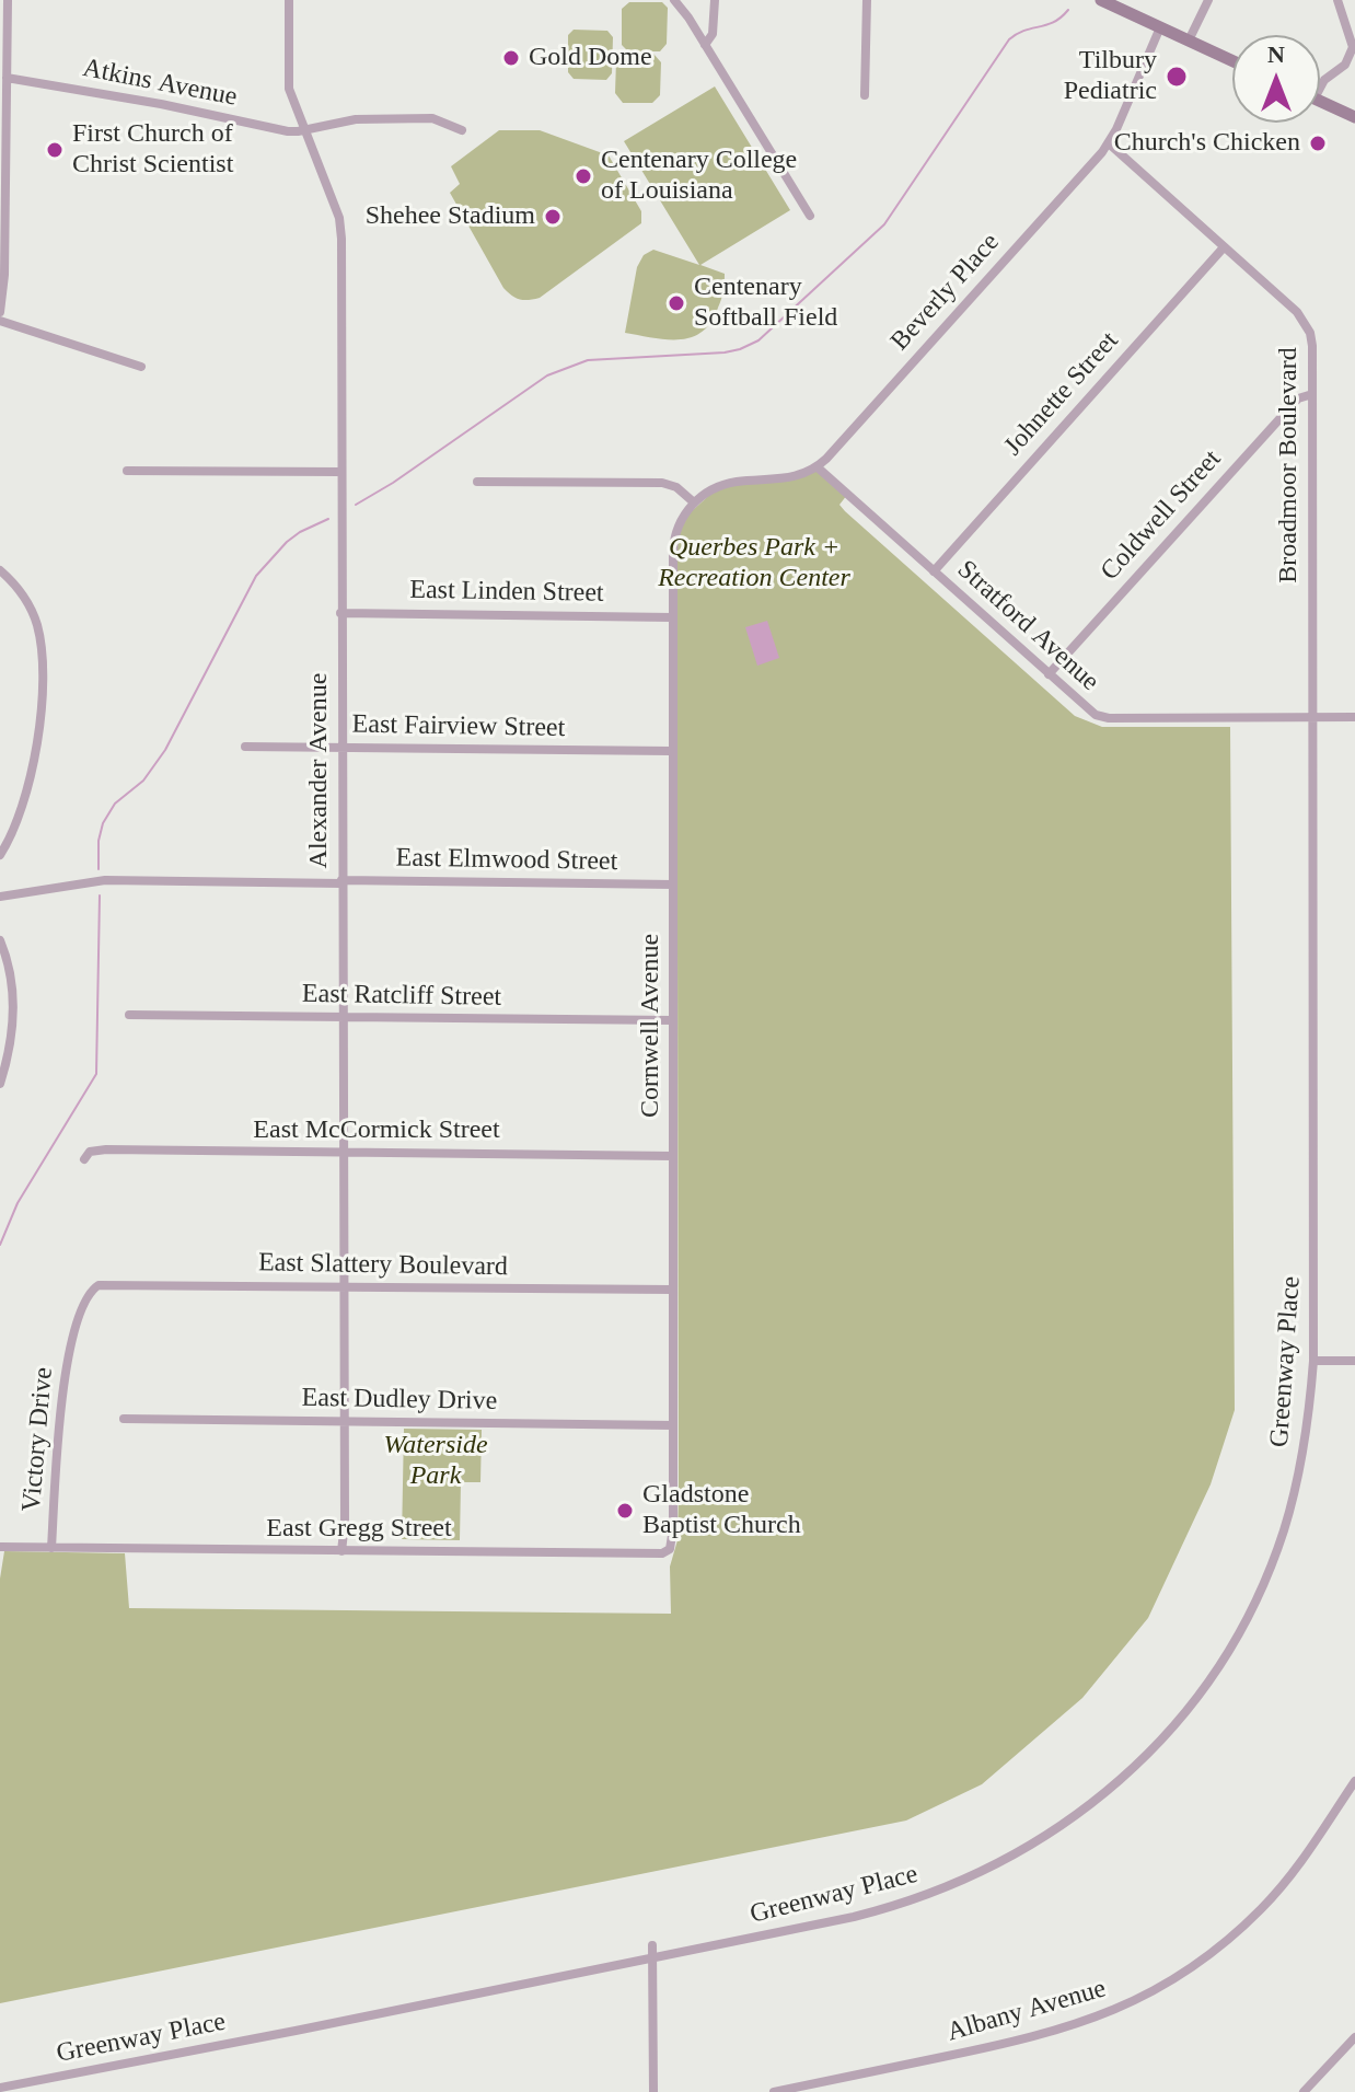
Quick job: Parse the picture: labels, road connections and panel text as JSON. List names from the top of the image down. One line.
{"streets":{"street":["Atkins Avenue","Beverly Place","Johnette Street","Broadmoor Boulevard","Coldwell Street","East Linden Street","Stratford Avenue","East Fairview Street","Alexander Avenue","East Elmwood Street","East Ratcliff Street","Cornwell Avenue","East McCormick Street","East Slattery Boulevard","Greenway Place","East Dudley Drive","Victory Drive","East Gregg Street","Albany Avenue"]},"crossings":[["Atkins Avenue","Alexander Avenue"],["Beverly Place","Broadmoor Boulevard"],["Beverly Place","Stratford Avenue"],["Johnette Street","Broadmoor Boulevard"],["Johnette Street","Stratford Avenue"],["Broadmoor Boulevard","Coldwell Street"],["Broadmoor Boulevard","Stratford Avenue"],["Broadmoor Boulevard","Greenway Place"],["Coldwell Street","Stratford Avenue"],["East Linden Street","Alexander Avenue"],["East Linden Street","Cornwell Avenue"],["Stratford Avenue","Greenway Place"],["East Fairview Street","Alexander Avenue"],["East Fairview Street","Cornwell Avenue"],["Alexander Avenue","East Elmwood Street"],["Alexander Avenue","East Ratcliff Street"],["Alexander Avenue","East McCormick Street"],["Alexander Avenue","East Slattery Boulevard"],["Alexander Avenue","East Dudley Drive"],["Alexander Avenue","East Gregg Street"],["East Elmwood Street","Cornwell Avenue"],["East Ratcliff Street","Cornwell Avenue"],["Cornwell Avenue","East McCormick Street"],["Cornwell Avenue","East Slattery Boulevard"],["Cornwell Avenue","East Dudley Drive"],["Cornwell Avenue","East Gregg Street"],["East Slattery Boulevard","Victory Drive"],["Victory Drive","East Gregg Street"]],"parks":["Querbes Park + Recreation Center","Waterside Park"],"places":["Gold Dome","Tilbury Pediatric","Church's Chicken","First Church of Christ Scientist","Centenary College of Louisiana","Shehee Stadium","Centenary Softball Field","Gladstone Baptist Church"],"north":"top"}
